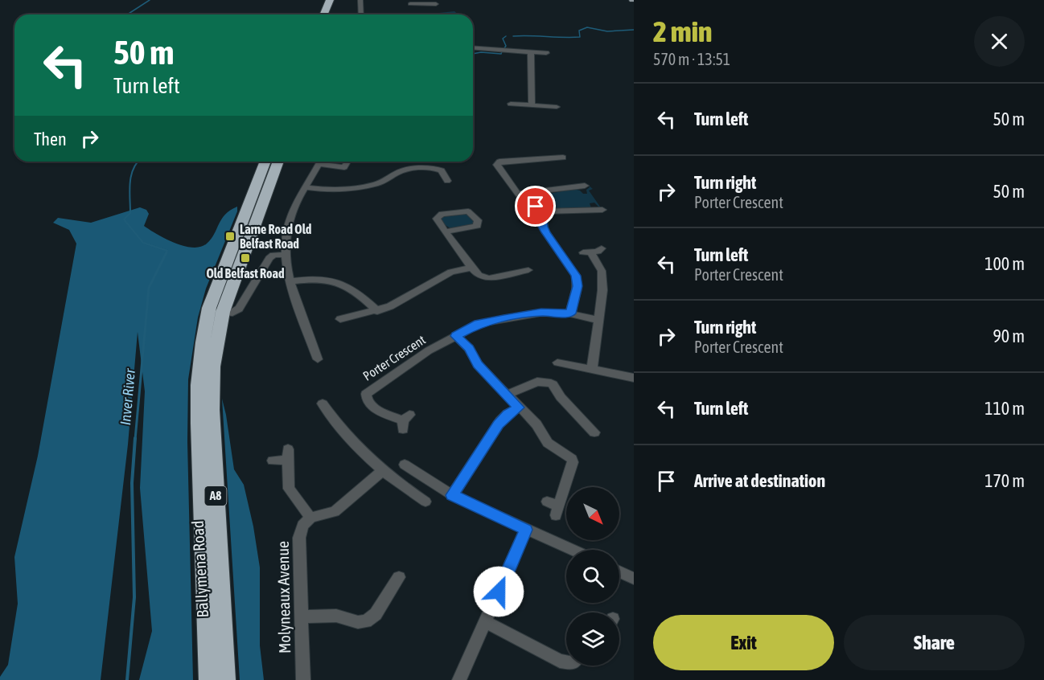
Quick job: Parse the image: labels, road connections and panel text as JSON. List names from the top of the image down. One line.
{"streets":{"highway":["A8","Ballymena Road"],"street":["Porter Crescent","Molyneaux Avenue"]},"crossings":[["A8","Ballymena Road"]],"water":["Inver River"],"places":{"transit":["Larne Road Old Belfast Road","Old Belfast Road"]},"north":"bottom right","page":{"heading":["2 min","570 m · 13:51"],"turn":["50 m","Turn left"],"list":[{"name":"Turn left","value":"50 m"},{"name":"Turn right","note":"Porter Crescent","value":"50 m"},{"name":"Turn left","note":"Porter Crescent","value":"100 m"},{"name":"Turn right","note":"Porter Crescent","value":"90 m"},{"name":"Turn left","value":"110 m"},{"name":"Arrive at destination","value":"170 m"}],"then":"Then","buttons":["Exit","Share"]}}
